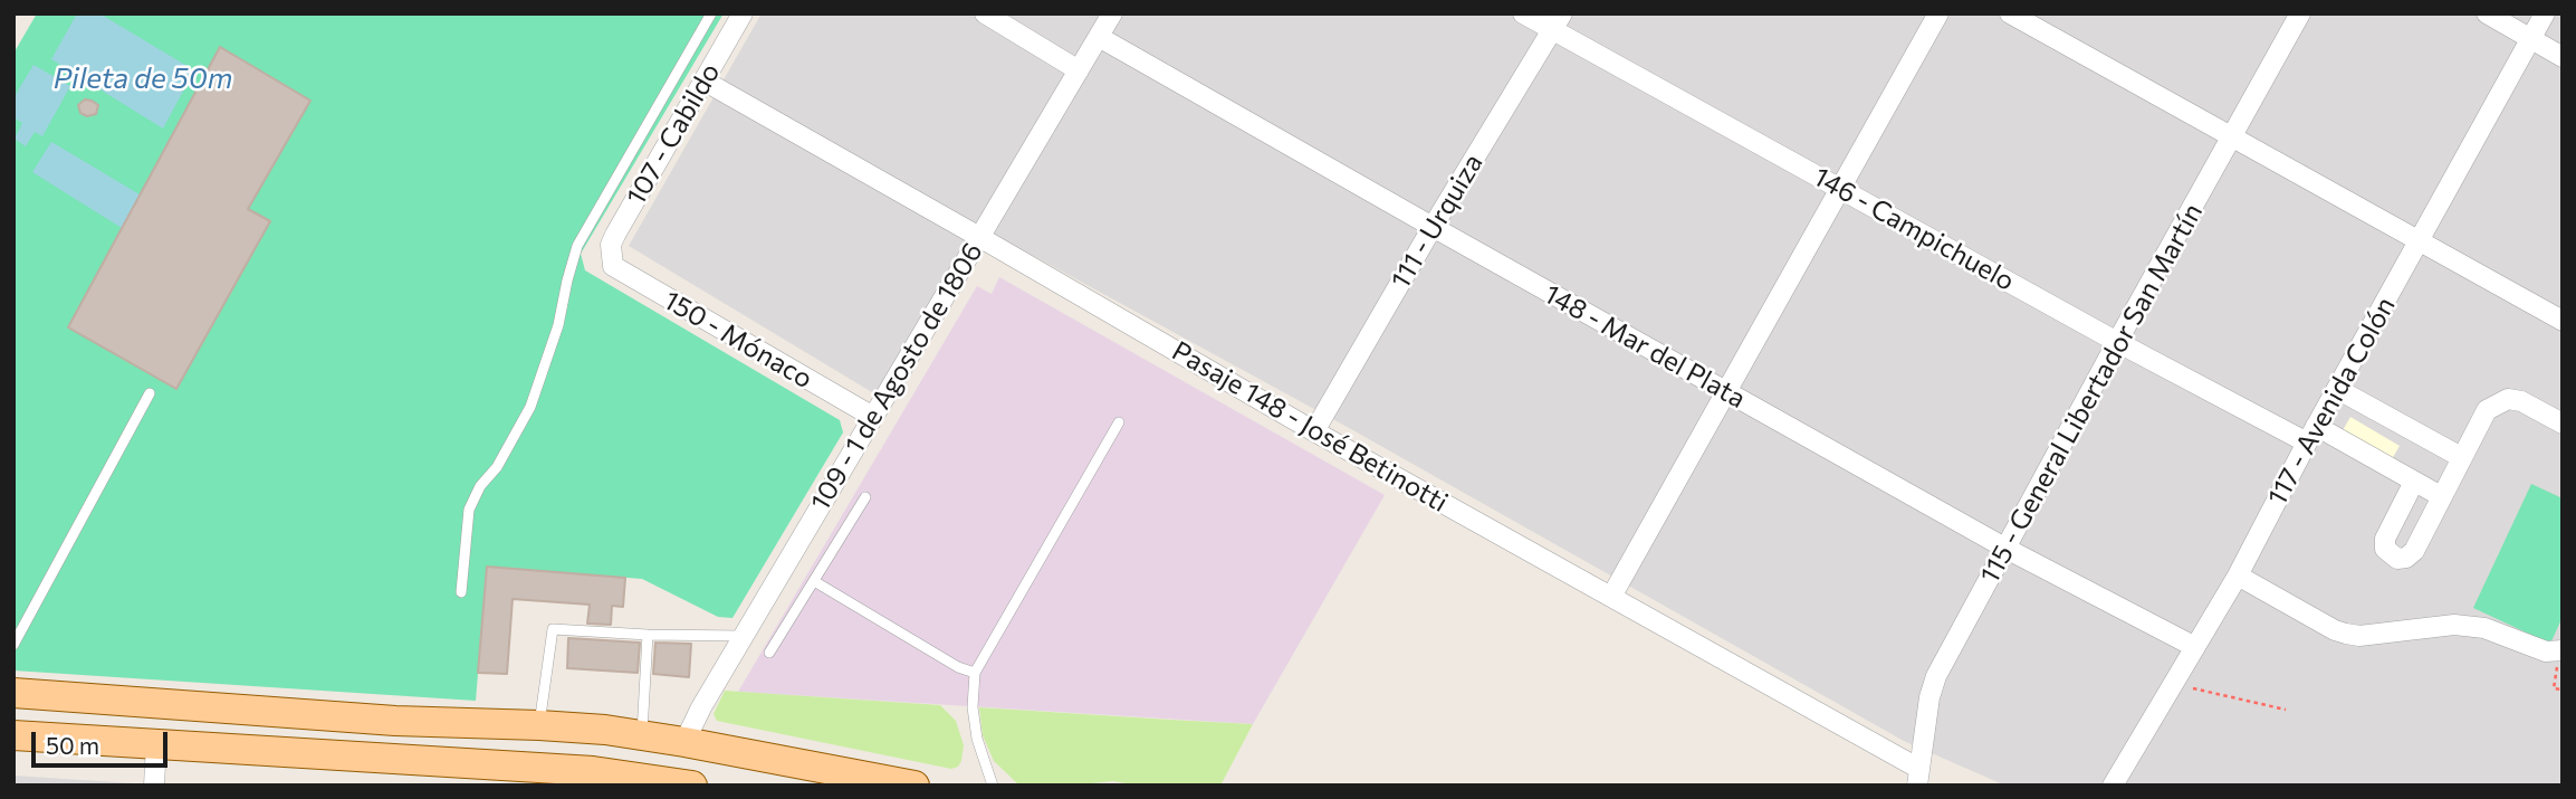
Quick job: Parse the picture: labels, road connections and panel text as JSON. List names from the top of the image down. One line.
{"streets":{"street":["107 - Cabildo","111 - Urquiza","146 - Campichuelo","150 - Mónaco","148 - Mar del Plata","109 - 1 de Agosto de 1806","115 - General Libertador San Martín","117 - Avenida Colón","Pasaje 148 - José Betinotti"]},"crossings":[["107 - Cabildo","150 - Mónaco"],["107 - Cabildo","Pasaje 148 - José Betinotti"],["111 - Urquiza","146 - Campichuelo"],["111 - Urquiza","148 - Mar del Plata"],["111 - Urquiza","Pasaje 148 - José Betinotti"],["146 - Campichuelo","115 - General Libertador San Martín"],["146 - Campichuelo","117 - Avenida Colón"],["150 - Mónaco","109 - 1 de Agosto de 1806"],["148 - Mar del Plata","109 - 1 de Agosto de 1806"],["148 - Mar del Plata","115 - General Libertador San Martín"],["148 - Mar del Plata","117 - Avenida Colón"],["109 - 1 de Agosto de 1806","Pasaje 148 - José Betinotti"],["115 - General Libertador San Martín","Pasaje 148 - José Betinotti"]],"water":["Pileta de 50m"],"scale_bar":"50 m"}
